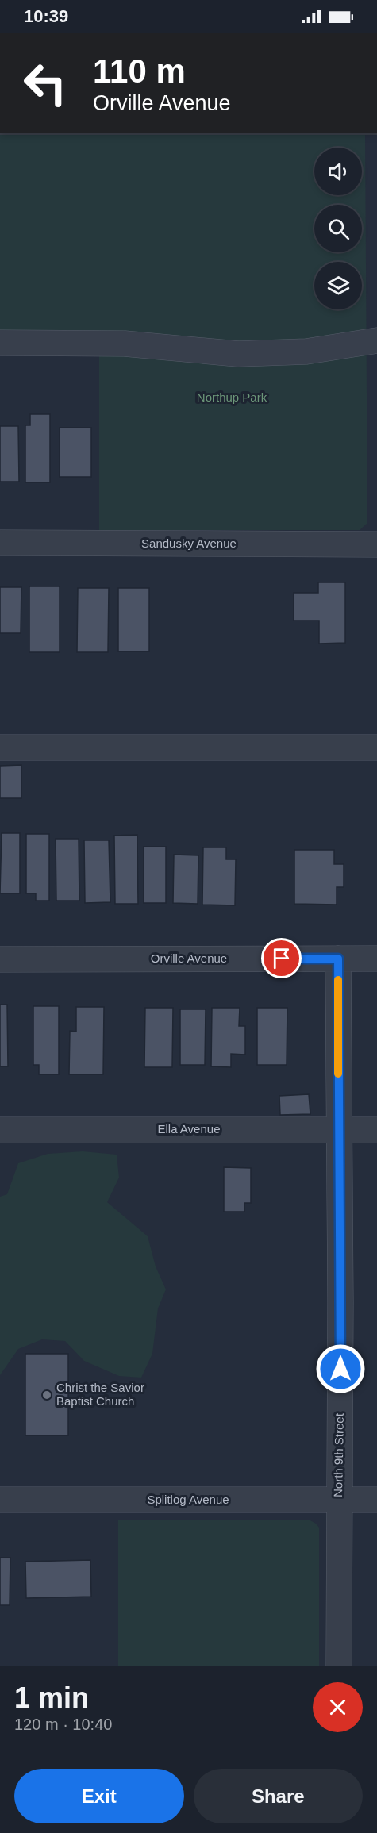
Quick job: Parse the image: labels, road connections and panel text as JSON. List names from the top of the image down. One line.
{"streets":{"street":["Sandusky Avenue","Orville Avenue","Ella Avenue","North 9th Street","Splitlog Avenue"]},"crossings":[["Orville Avenue","North 9th Street"],["Ella Avenue","North 9th Street"],["North 9th Street","Splitlog Avenue"]],"parks":["Northup Park"],"places":["Christ the Savior Baptist Church"],"page":{"status":"10:39","turn":["110 m","Orville Avenue"],"heading":["1 min","120 m · 10:40"],"buttons":["Exit","Share"]}}
